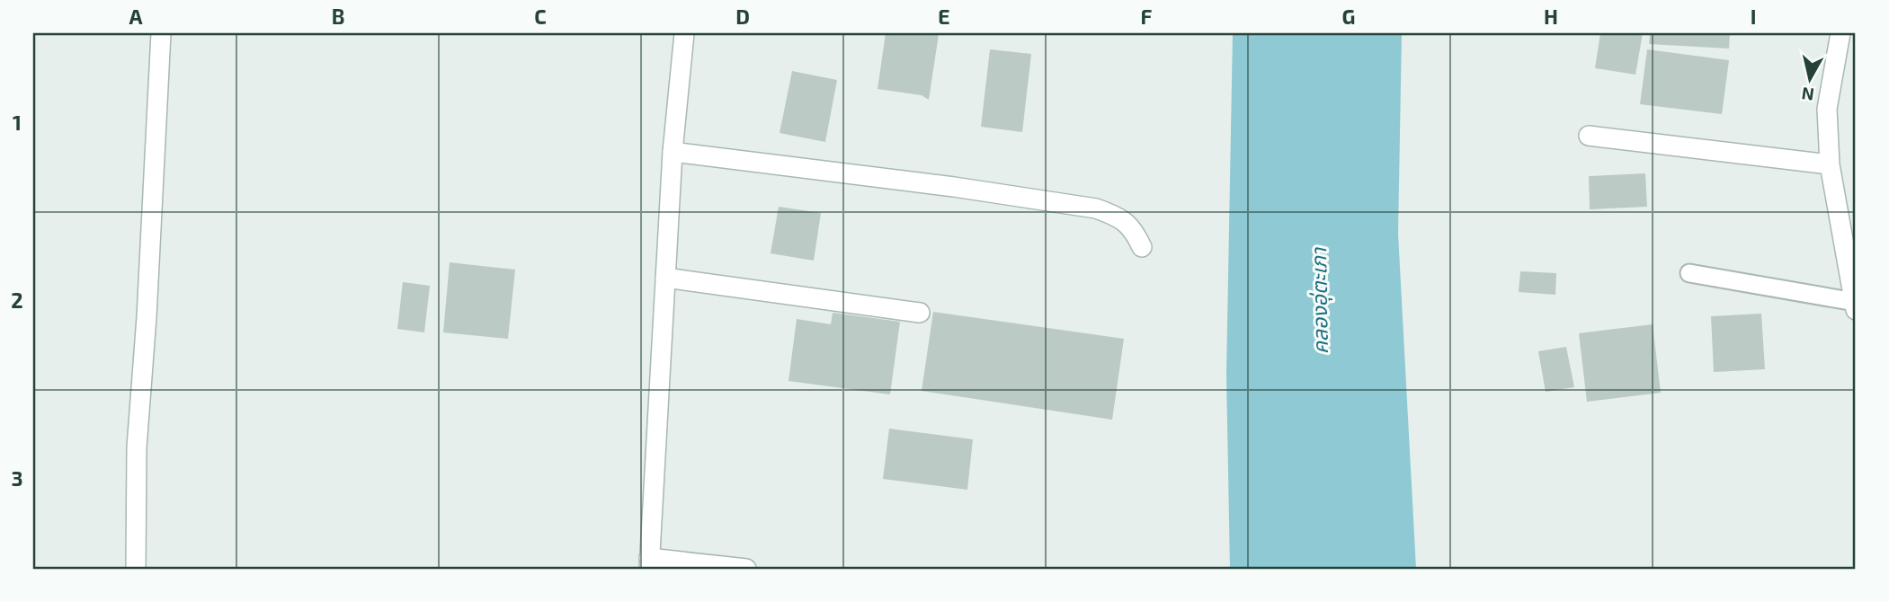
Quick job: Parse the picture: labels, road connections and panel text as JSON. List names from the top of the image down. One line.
{"water":["คลองอุ่ตะเภา"],"north":"bottom","grid":{"columns":["A","B","C","D","E","F","G","H","I"],"rows":["1","2","3"]}}
